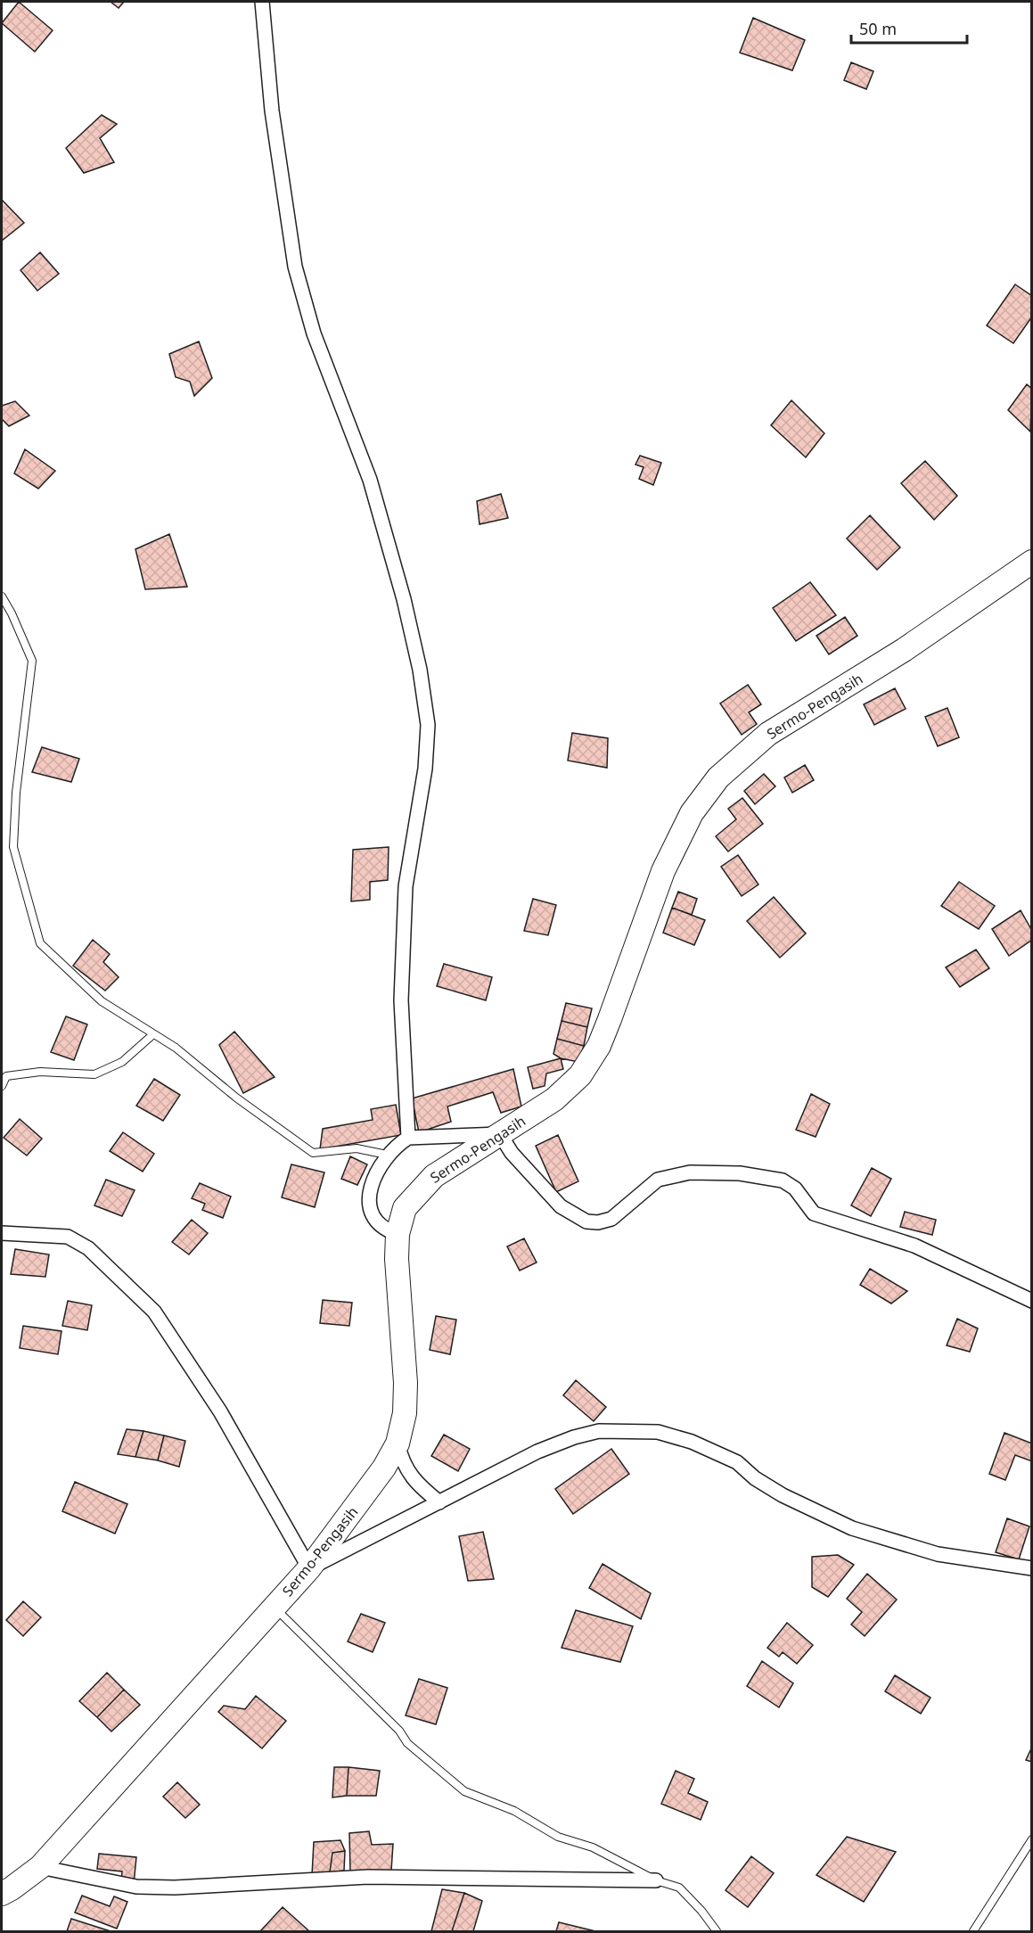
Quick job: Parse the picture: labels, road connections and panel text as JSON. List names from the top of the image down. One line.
{"streets":{"main road":["Sermo-Pengasih"]},"scale_bar":"50 m"}
